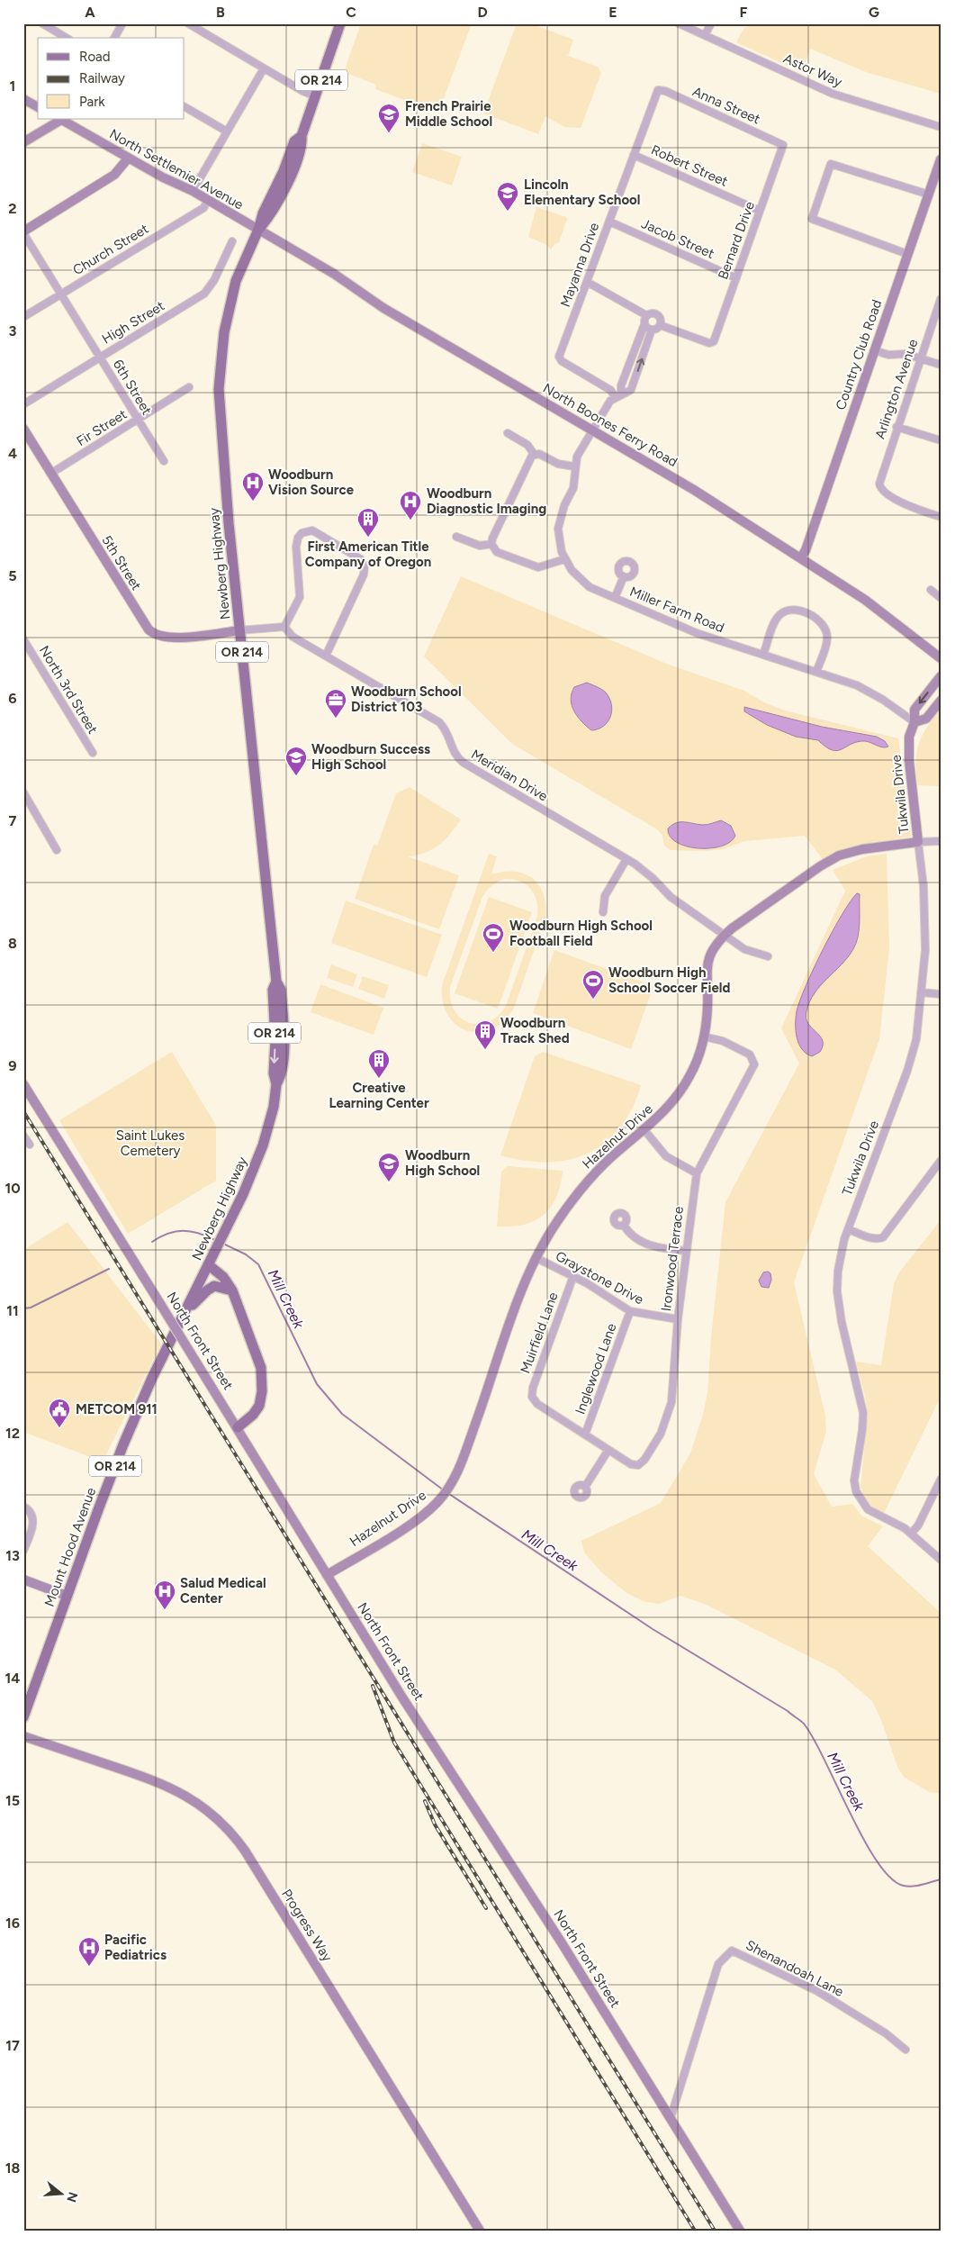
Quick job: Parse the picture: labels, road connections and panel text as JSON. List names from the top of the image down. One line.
{"streets":{"main road":["OR 214","Newberg Highway","Mount Hood Avenue"],"street":["Astor Way","Anna Street","Robert Street","North Settlemier Avenue","Jacob Street","Bernard Drive","Church Street","Mayanna Drive","High Street","Country Club Road","6th Street","Arlington Avenue","North Boones Ferry Road","Fir Street","5th Street","Miller Farm Road","North 3rd Street","Meridian Drive","Tukwila Drive","Hazelnut Drive","Ironwood Terrace","Graystone Drive","Muirfield Lane","North Front Street","Inglewood Lane","Progress Way","Shenandoah Lane"]},"crossings":[["Anna Street","Bernard Drive"],["Anna Street","Mayanna Drive"],["Robert Street","Bernard Drive"],["Robert Street","Mayanna Drive"],["North Settlemier Avenue","Church Street"],["North Settlemier Avenue","North Boones Ferry Road"],["North Settlemier Avenue","Newberg Highway"],["Jacob Street","Bernard Drive"],["Jacob Street","Mayanna Drive"],["Bernard Drive","Miller Farm Road"],["Church Street","6th Street"],["Mayanna Drive","Miller Farm Road"],["High Street","6th Street"],["Country Club Road","North Boones Ferry Road"],["6th Street","Fir Street"],["North Boones Ferry Road","Newberg Highway"],["North Boones Ferry Road","Miller Farm Road"],["Fir Street","5th Street"],["5th Street","Newberg Highway"],["Newberg Highway","Mount Hood Avenue"],["Miller Farm Road","Tukwila Drive"],["Meridian Drive","Hazelnut Drive"],["Tukwila Drive","Hazelnut Drive"],["Hazelnut Drive","Ironwood Terrace"],["Hazelnut Drive","Graystone Drive"],["Hazelnut Drive","North Front Street"],["Ironwood Terrace","Graystone Drive"],["Graystone Drive","Muirfield Lane"],["Graystone Drive","Inglewood Lane"],["Muirfield Lane","Inglewood Lane"],["North Front Street","Shenandoah Lane"]],"water":["Mill Creek"],"parks":["Saint Lukes Cemetery"],"places":{"school or university":["French Prairie Middle School","Lincoln Elementary School","Woodburn Success High School","Woodburn High School"],"hospital":["Woodburn Vision Source","Woodburn Diagnostic Imaging","Salud Medical Center","Pacific Pediatrics"],"building":["First American Title Company of Oregon","Woodburn Track Shed","Creative Learning Center"],"office":["Woodburn School District 103"],"sports":["Woodburn High School Football Field","Woodburn High School Soccer Field"],"public building":["METCOM 911"]},"legend":["Road","Railway","Park"],"north":"right","grid":{"columns":["A","B","C","D","E","F","G"],"rows":["1","2","3","4","5","6","7","8","9","10","11","12","13","14","15","16","17","18"]}}
